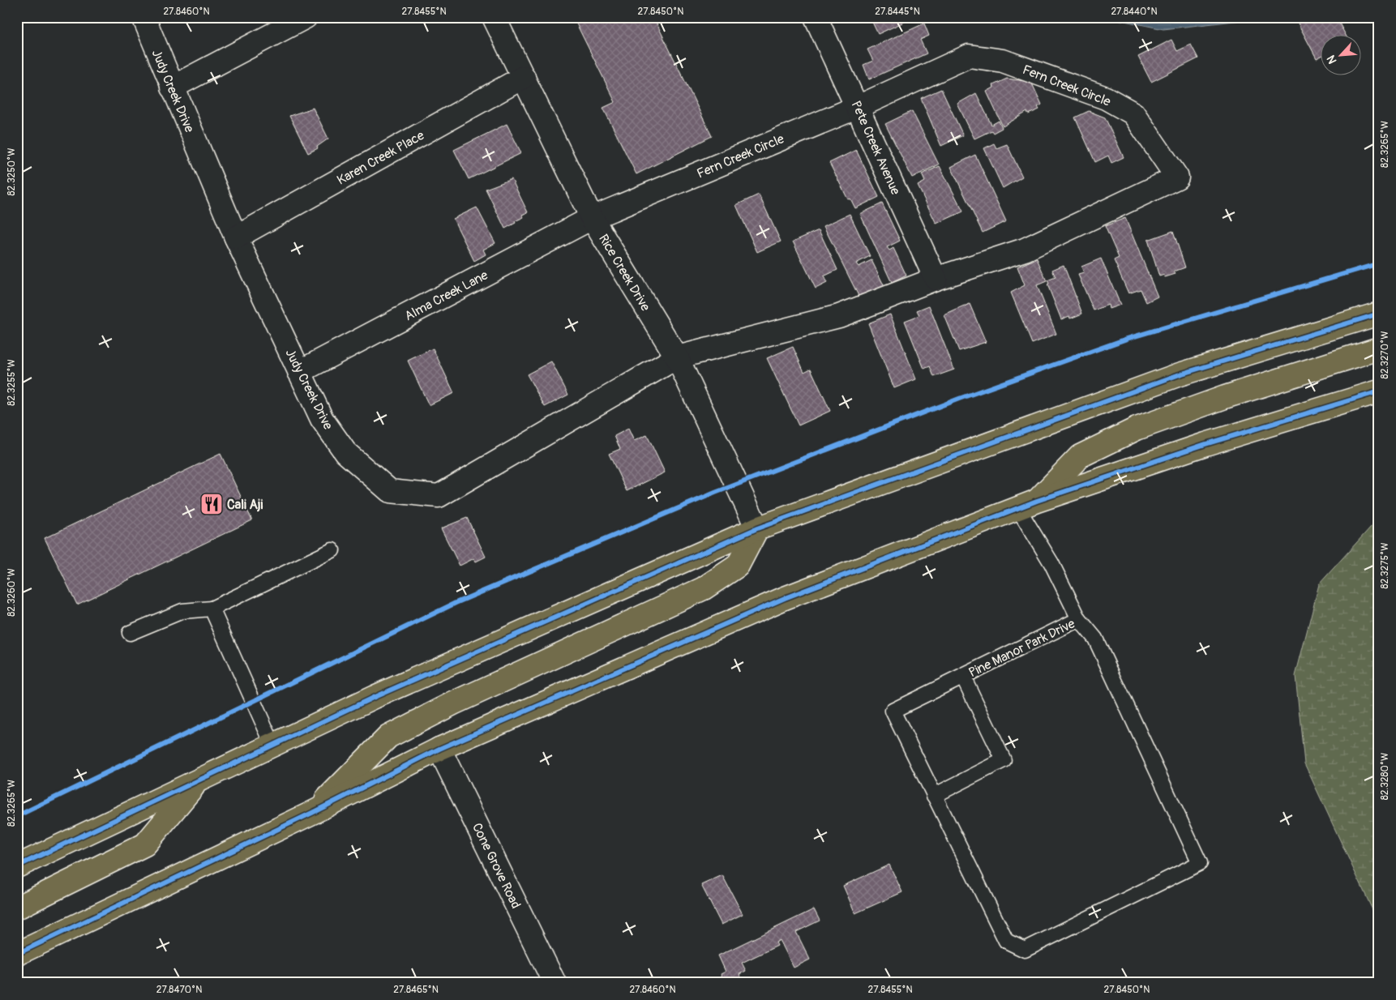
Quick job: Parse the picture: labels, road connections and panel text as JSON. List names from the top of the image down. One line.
{"streets":{"street":["Fern Creek Circle","Judy Creek Drive","Pete Creek Avenue","Karen Creek Place","Rice Creek Drive","Alma Creek Lane","Cone Grove Road"],"lane":["Pine Manor Park Drive"]},"crossings":[["Fern Creek Circle","Judy Creek Drive"],["Fern Creek Circle","Pete Creek Avenue"],["Fern Creek Circle","Rice Creek Drive"],["Fern Creek Circle","Alma Creek Lane"],["Judy Creek Drive","Karen Creek Place"],["Judy Creek Drive","Rice Creek Drive"],["Judy Creek Drive","Alma Creek Lane"],["Karen Creek Place","Rice Creek Drive"],["Rice Creek Drive","Alma Creek Lane"]],"places":{"restaurant":["Cali Aji"]},"north":"bottom left","coordinates":["27.8460°N","27.8455°N","27.8450°N","27.8445°N","27.8440°N","82.3265°W","82.3250°W","82.3270°W","82.3255°W","82.3275°W","82.3260°W","82.3280°W","27.8470°N","27.8465°N"]}
